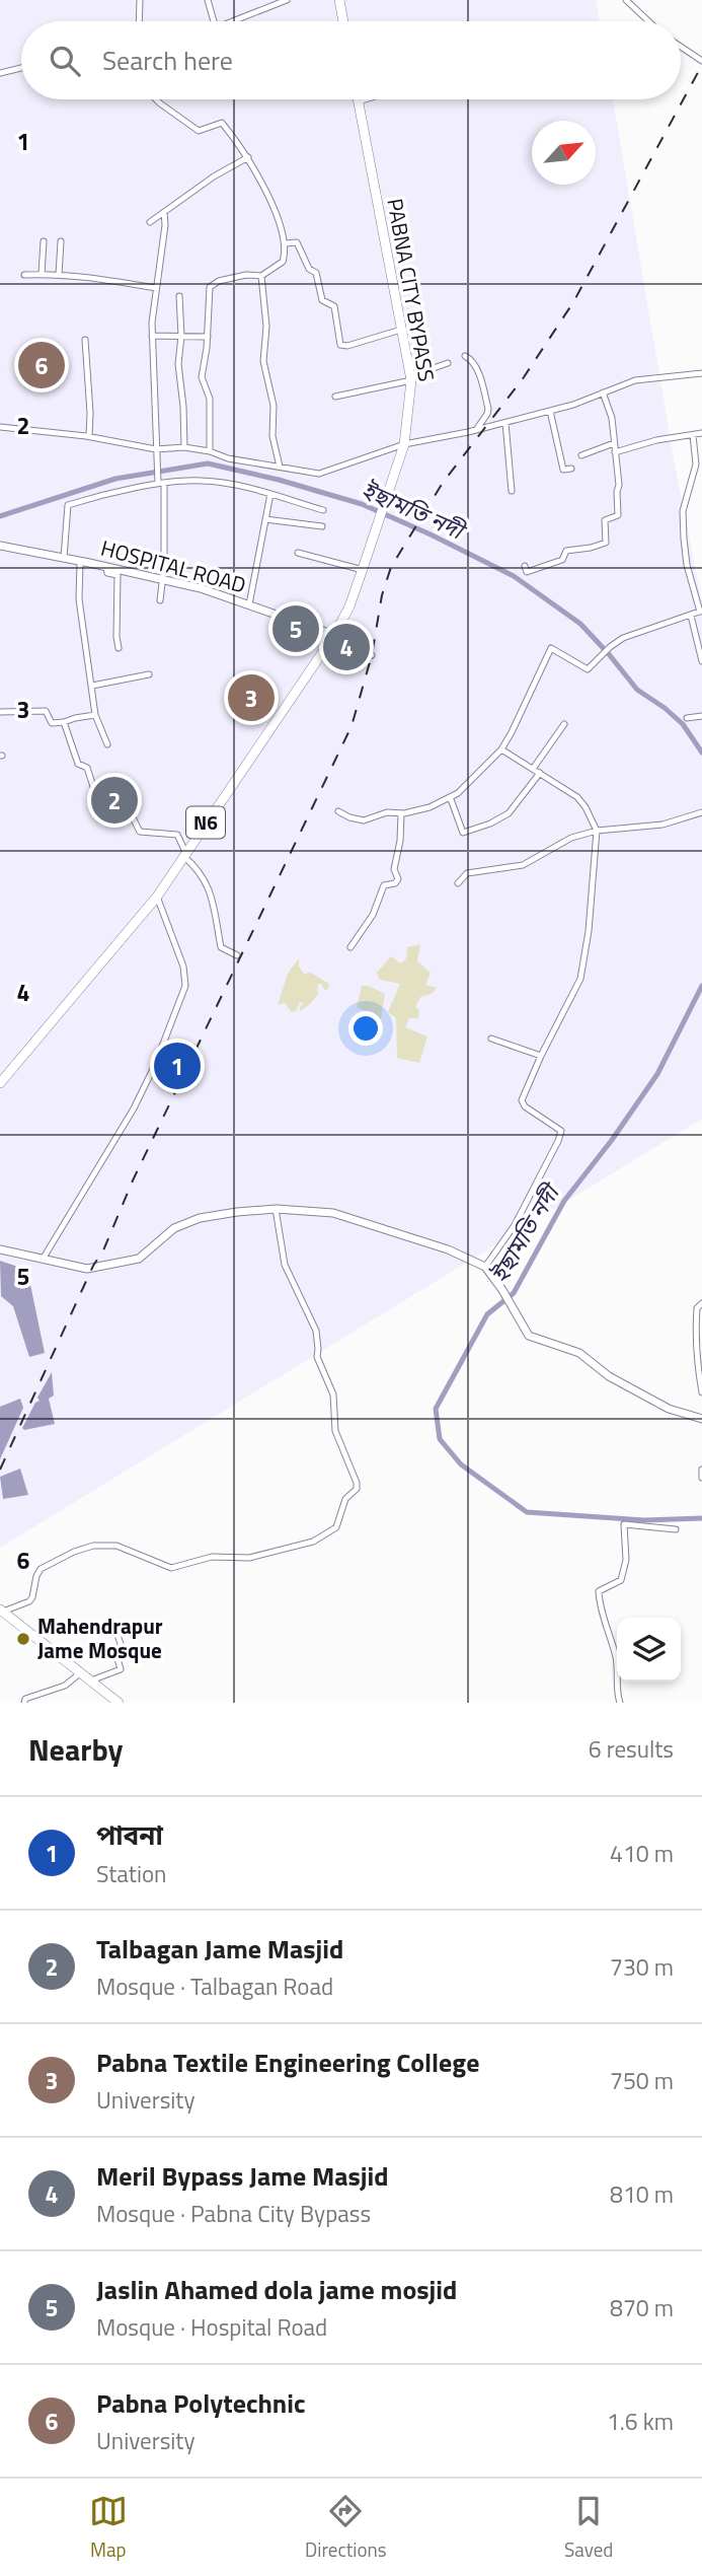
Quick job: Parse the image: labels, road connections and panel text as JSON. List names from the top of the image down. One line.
{"streets":{"highway":["PABNA CITY BYPASS","N6"],"main road":["HOSPITAL ROAD"]},"crossings":[["PABNA CITY BYPASS","N6"],["HOSPITAL ROAD","N6"]],"water":["ইছামতি নদী"],"places":["Mahendrapur Jame Mosque"],"north":"top right","page":{"search":"Search here","pins":["6","5","4","3","2","1"],"heading":["Nearby","6 results"],"list":[{"mark":"1","name":"পাবনা","note":"Station","value":"410 m"},{"mark":"2","name":"Talbagan Jame Masjid","note":"Mosque · Talbagan Road","value":"730 m"},{"mark":"3","name":"Pabna Textile Engineering College","note":"University","value":"750 m"},{"mark":"4","name":"Meril Bypass Jame Masjid","note":"Mosque · Pabna City Bypass","value":"810 m"},{"mark":"5","name":"Jaslin Ahamed dola jame mosjid","note":"Mosque · Hospital Road","value":"870 m"},{"mark":"6","name":"Pabna Polytechnic","note":"University","value":"1.6 km"}],"nav":["Map","Directions","Saved"]},"grid":{"rows":["1","2","3","4","5","6"]}}
